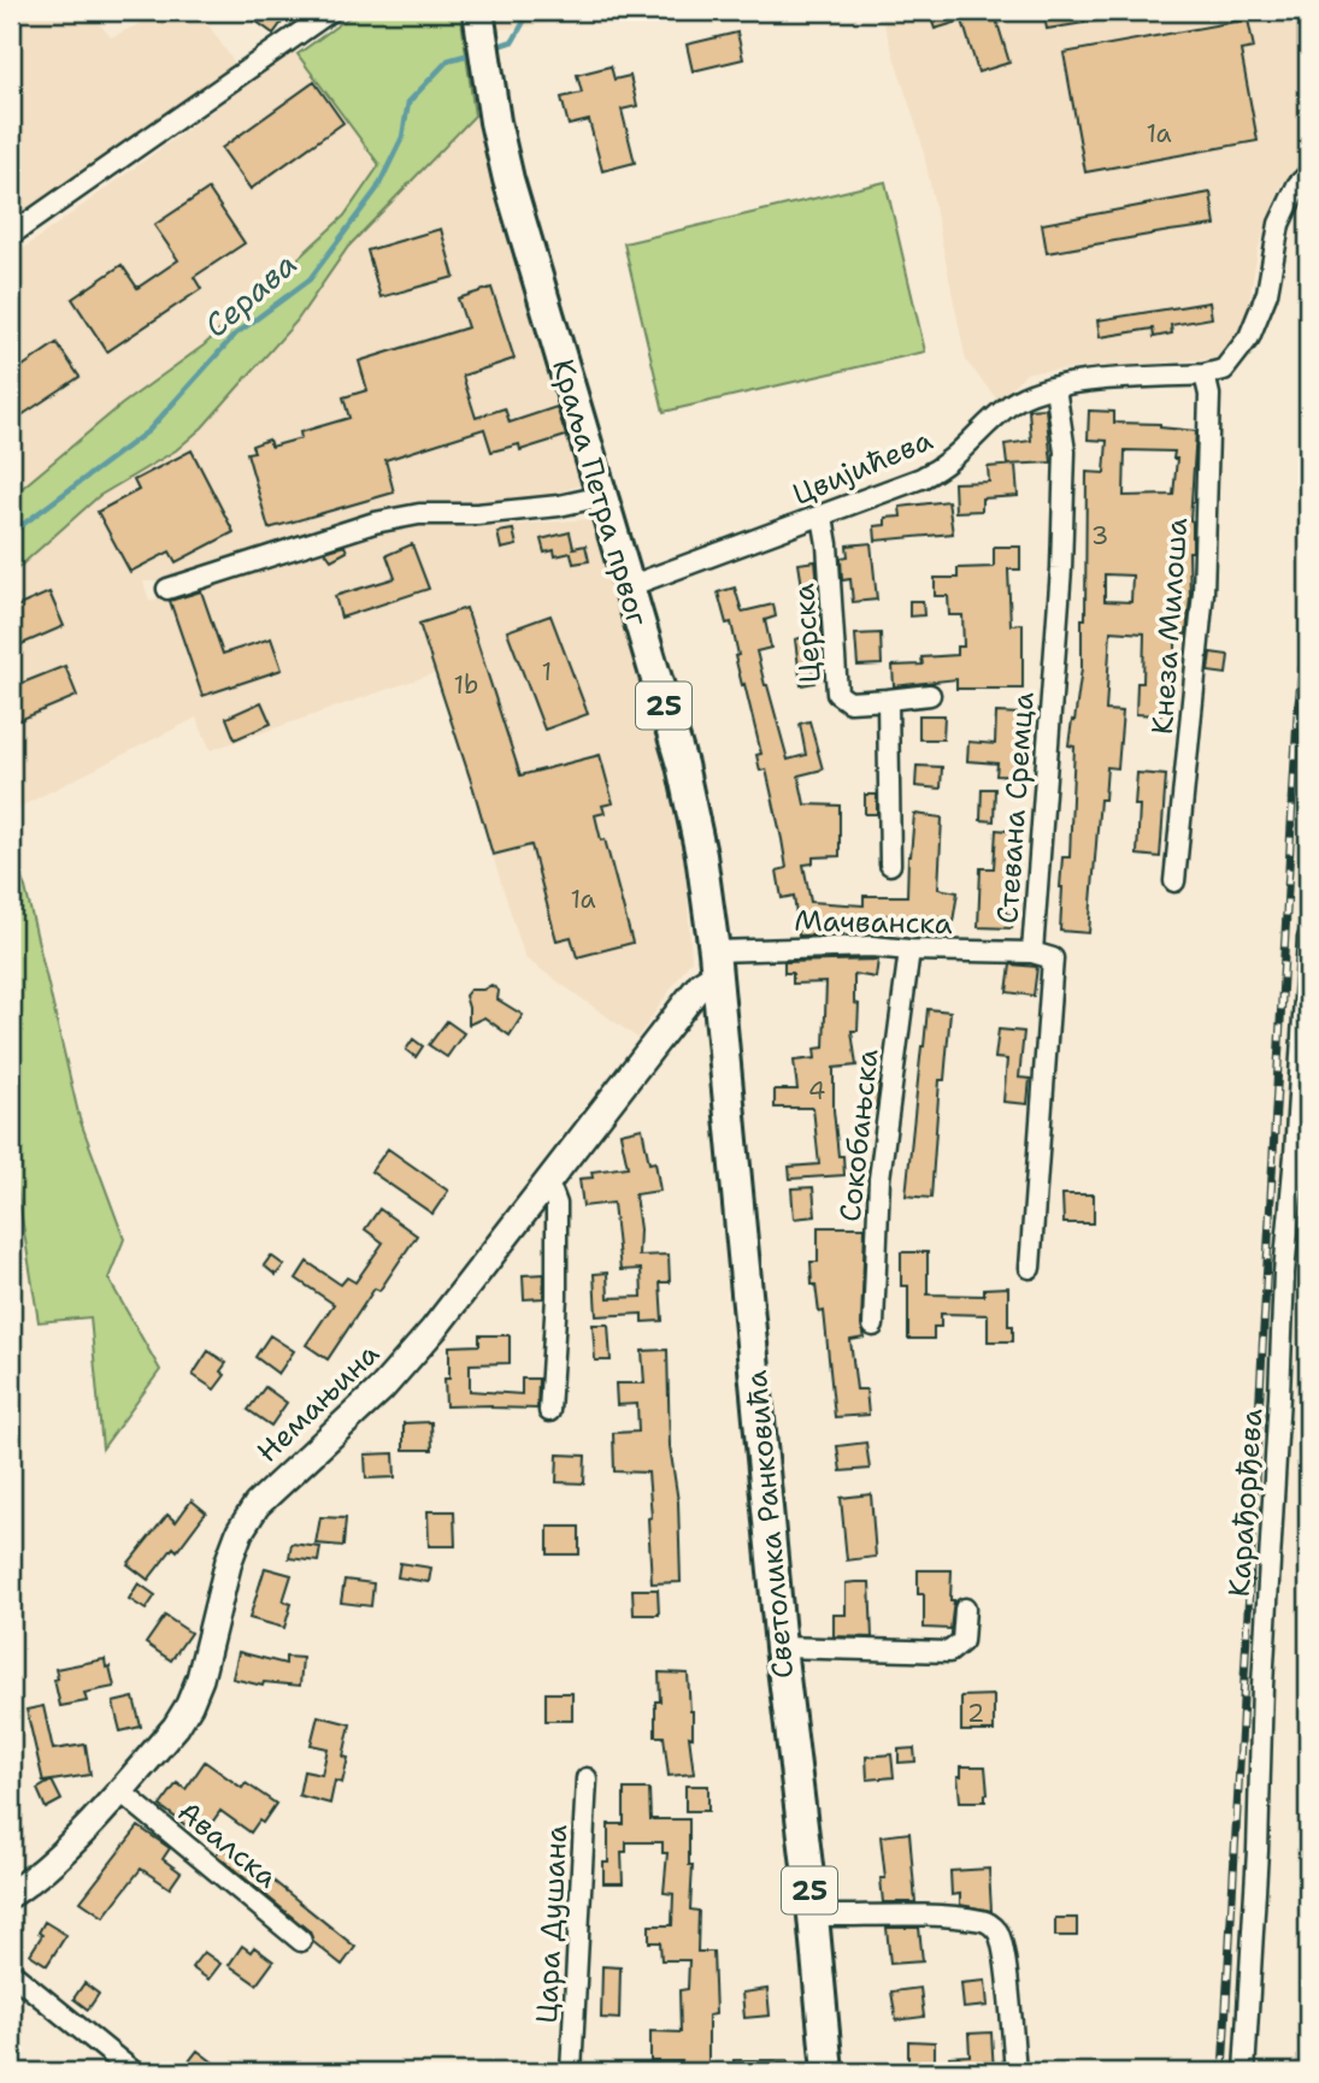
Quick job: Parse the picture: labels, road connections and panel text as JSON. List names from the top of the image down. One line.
{"streets":{"main road":["Краља Петра првог","25","Светолика Ранковића"],"street":["Цвијићева","Кнеза Милоша","Церска","Стевана Сремца","Мачванска","Сокобањска","Немањина","Карађорђева","Авалска","Цара Душана"]},"crossings":[["Цвијићева","Краља Петра првог"],["Цвијићева","Кнеза Милоша"],["Цвијићева","Церска"],["Цвијићева","Стевана Сремца"],["Краља Петра првог","Мачванска"],["Краља Петра првог","Немањина"],["Краља Петра првог","Светолика Ранковића"],["Стевана Сремца","Мачванска"],["Мачванска","Сокобањска"],["Мачванска","Немањина"],["Мачванска","Светолика Ранковића"],["Немањина","Светолика Ранковића"],["Немањина","Авалска"]],"water":["Серава"],"house_numbers":["1a","3","1","1b","1a","4","2"]}
